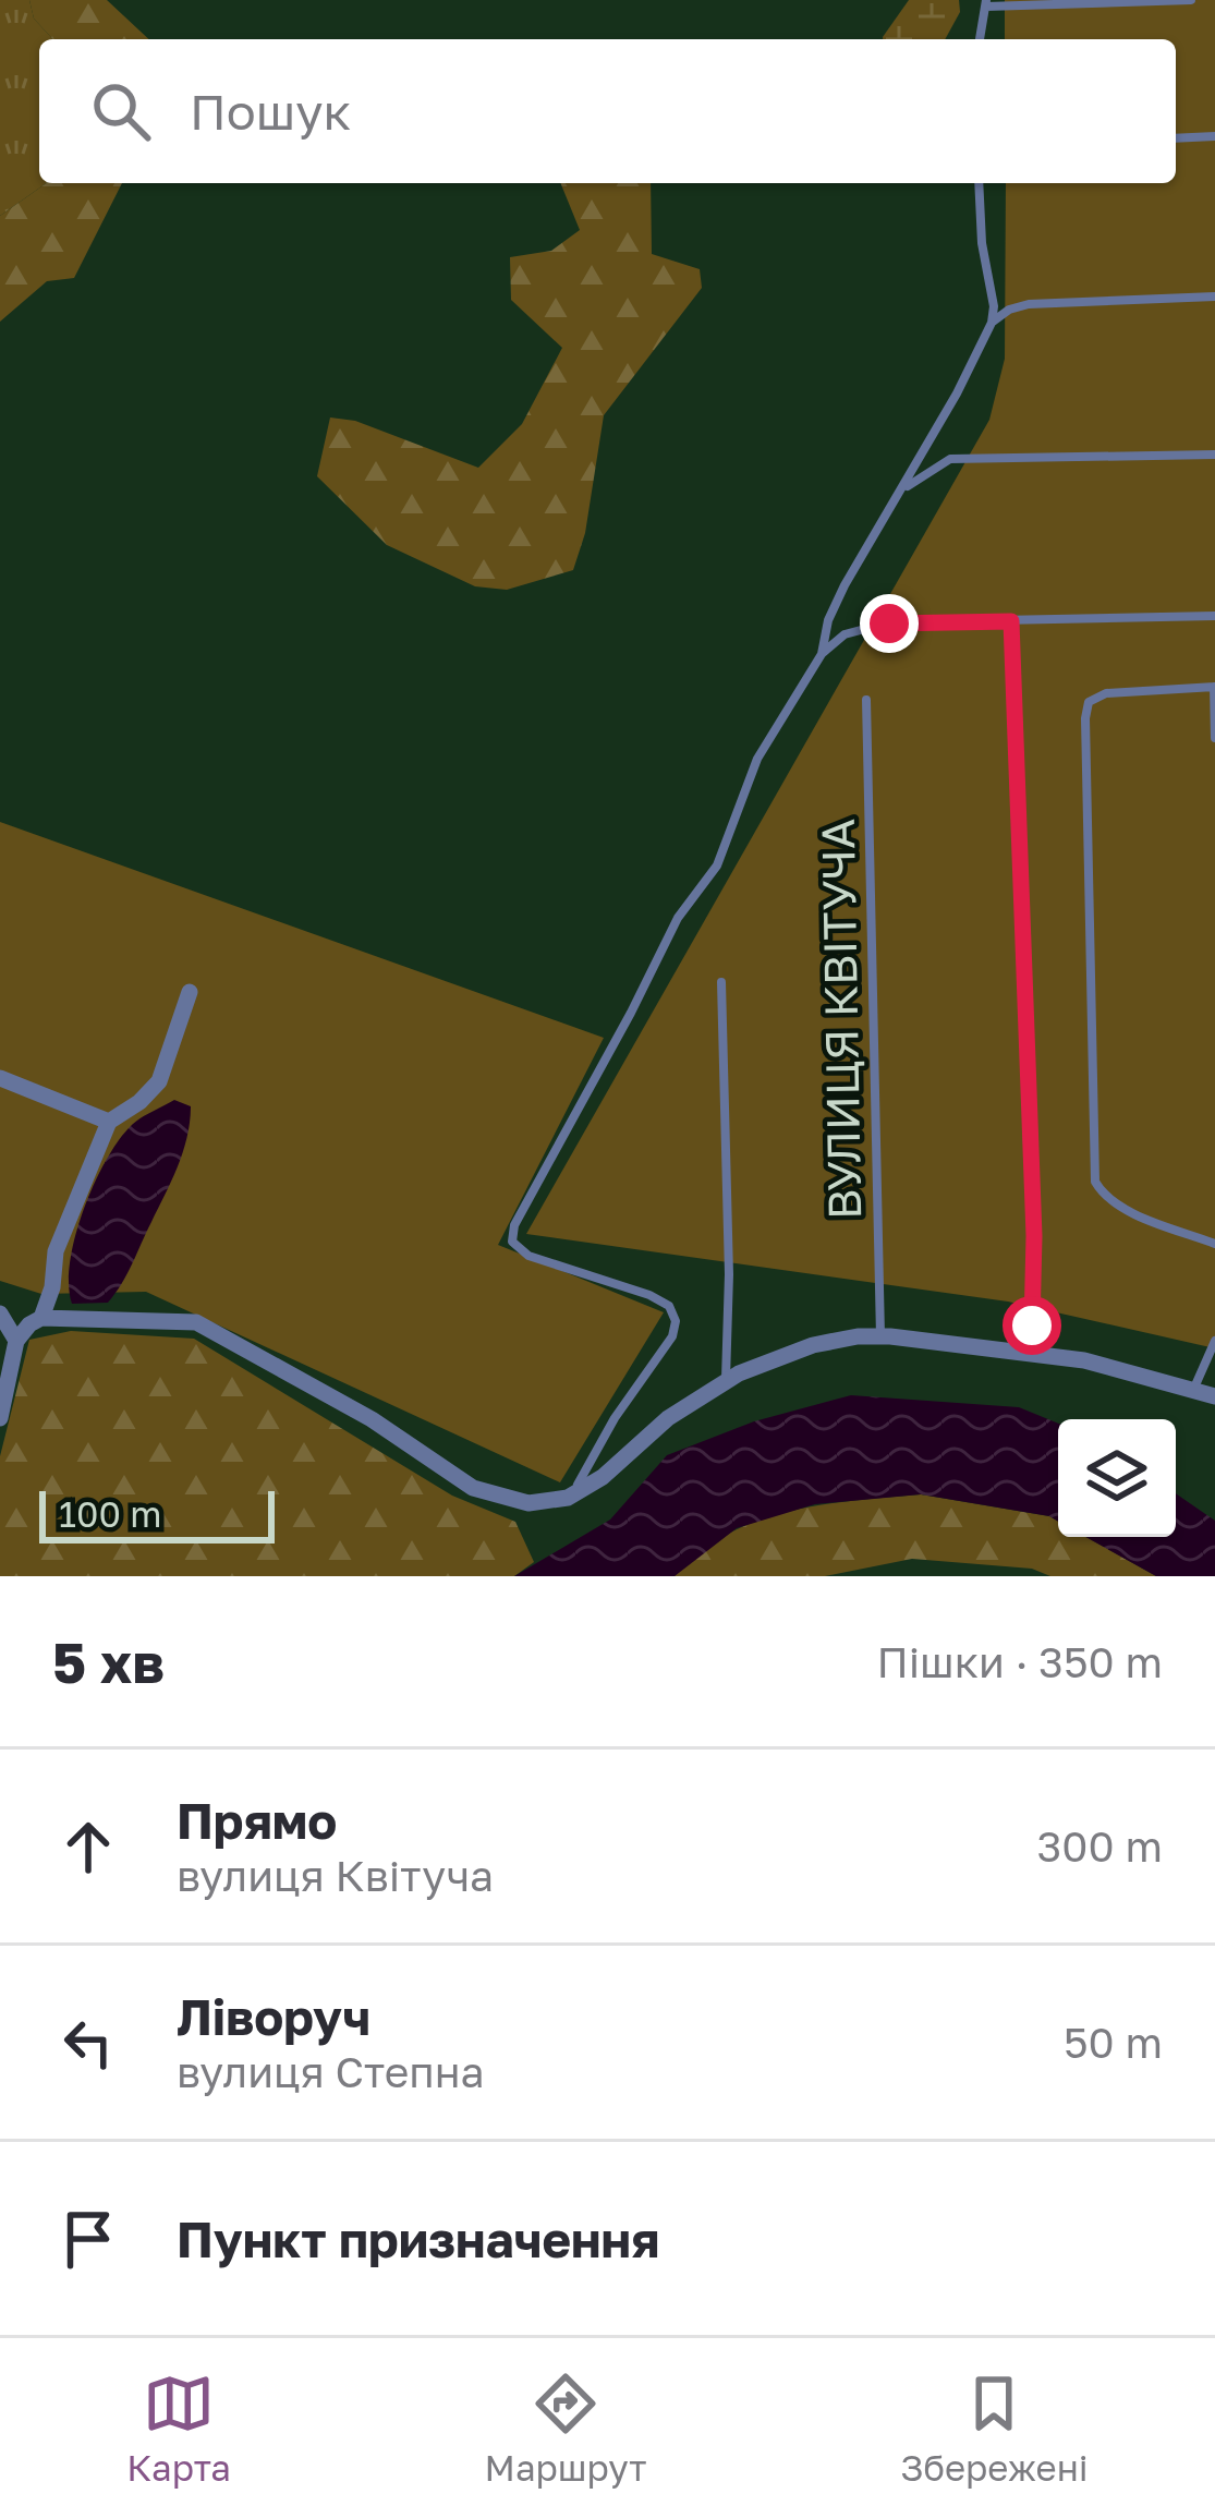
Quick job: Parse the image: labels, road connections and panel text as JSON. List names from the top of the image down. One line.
{"streets":{"lane":["ВУЛИЦЯ КВІТУЧА"]},"scale_bar":"100 m","page":{"search":"Пошук","scale":"100 m","heading":["5 хв","Пішки · 350 m"],"list":[["Прямо","вулиця Квітуча","300 m"],["Ліворуч","вулиця Степна","50 m"],"Пункт призначення"],"nav":["Карта","Маршрут","Збережені"]}}
